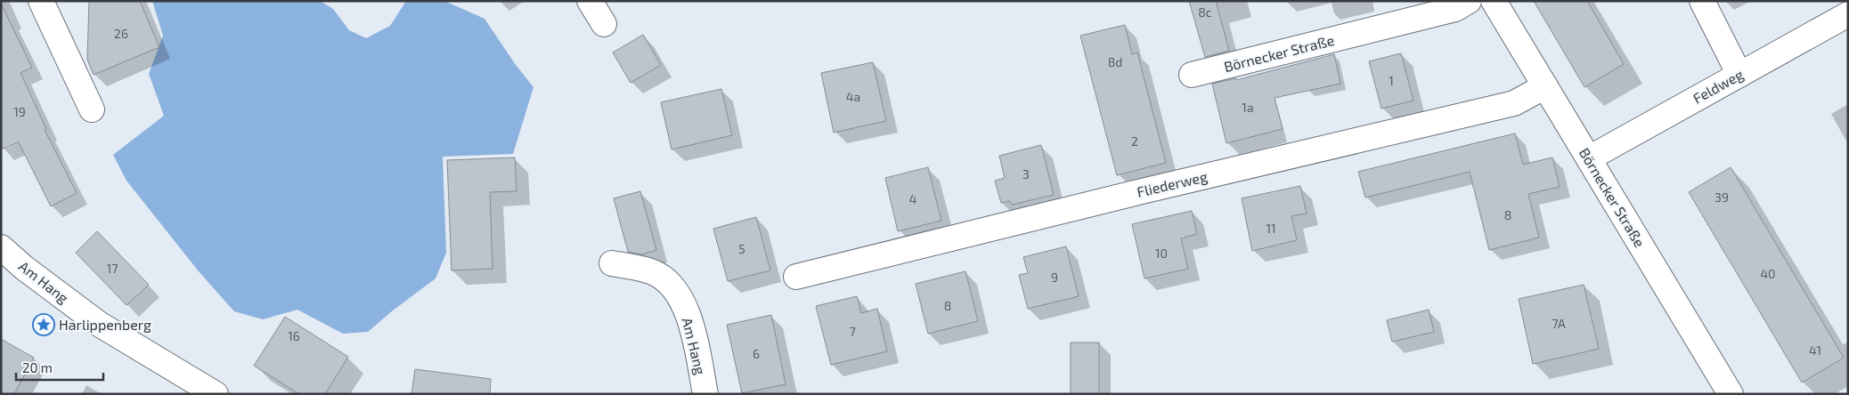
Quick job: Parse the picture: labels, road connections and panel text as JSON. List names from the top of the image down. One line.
{"streets":{"street":["Börnecker Straße","Feldweg","Fliederweg","Am Hang"]},"crossings":[["Börnecker Straße","Feldweg"],["Börnecker Straße","Fliederweg"]],"places":{"place":["Harlippenberg"]},"house_numbers":["8c","26","8d","1","4a","1a","19","2","3","39","4","8","11","5","10","17","40","9","8","7A","7","16","41","6"],"scale_bar":"20 m"}
